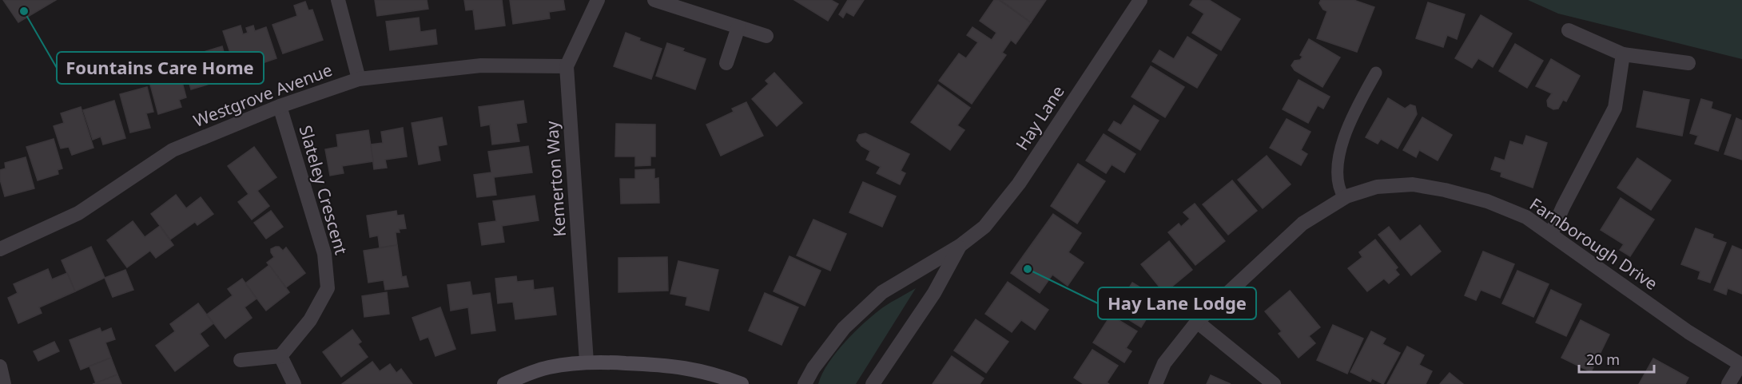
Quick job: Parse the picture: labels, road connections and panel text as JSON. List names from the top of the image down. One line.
{"streets":{"street":["Westgrove Avenue","Hay Lane","Kemerton Way","Slateley Crescent","Farnborough Drive"]},"crossings":[["Westgrove Avenue","Kemerton Way"],["Westgrove Avenue","Slateley Crescent"]],"places":["Fountains Care Home","Hay Lane Lodge"],"scale_bar":"20 m"}
